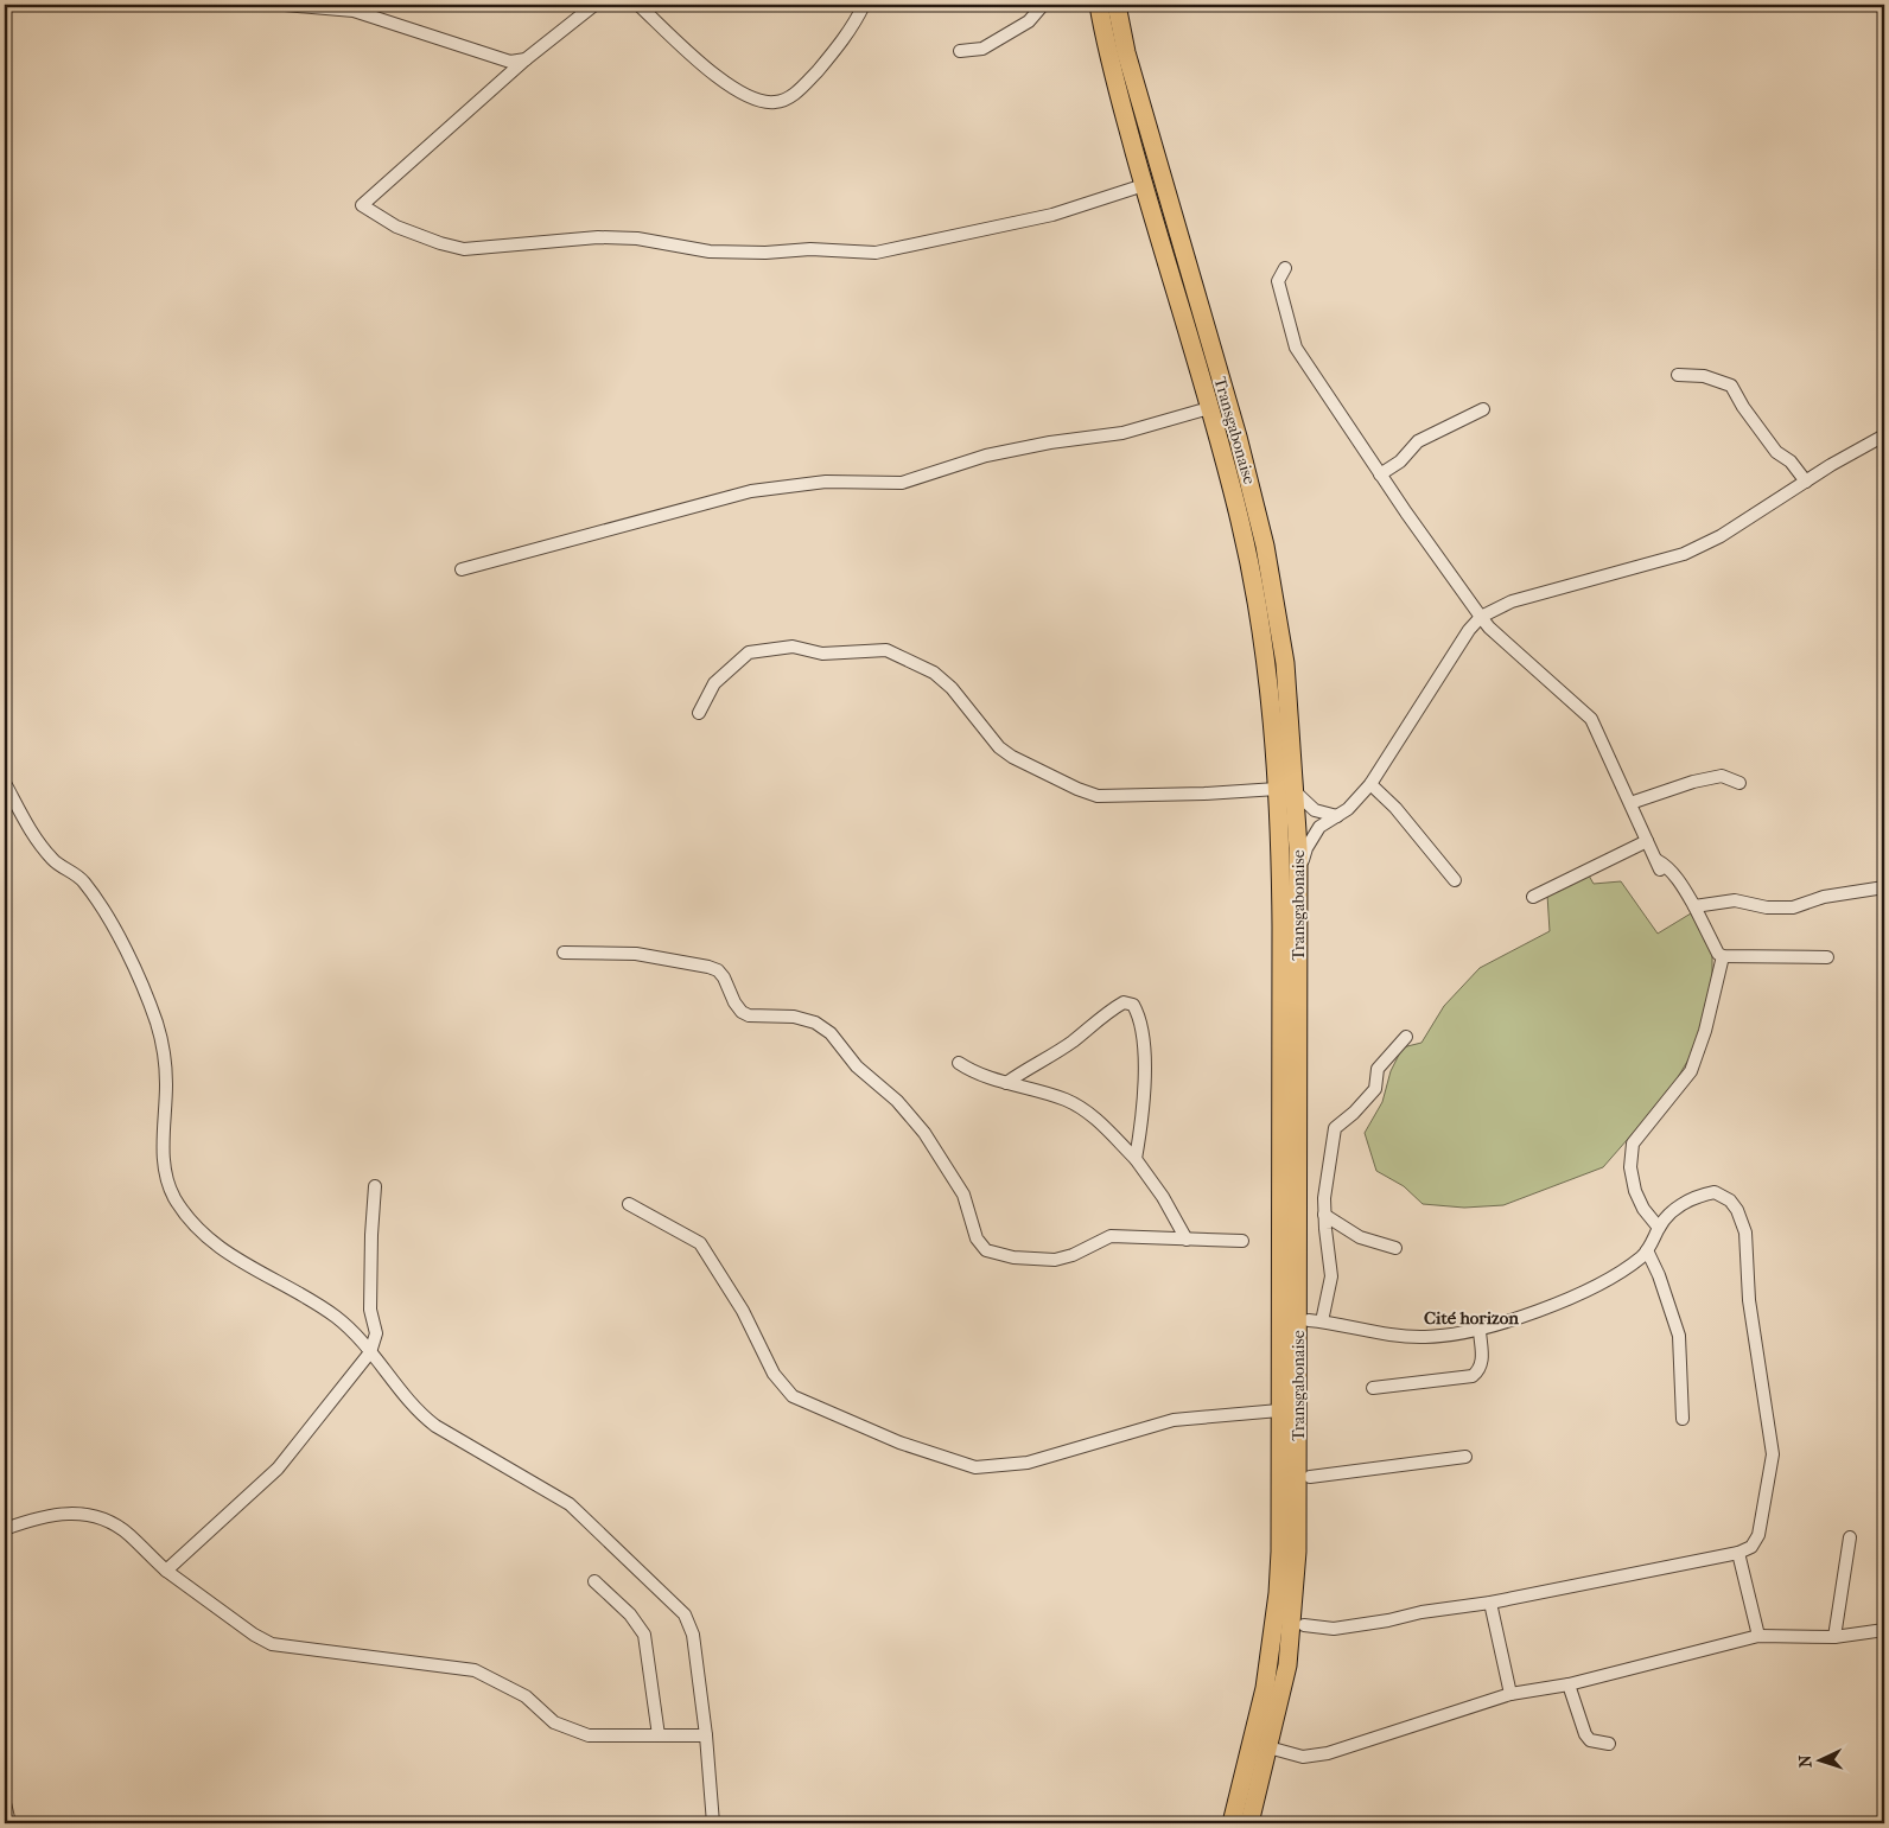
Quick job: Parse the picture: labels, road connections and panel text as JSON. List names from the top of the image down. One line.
{"streets":{"highway":["Transgabonaise"]},"districts":["Cité horizon"],"north":"left"}
